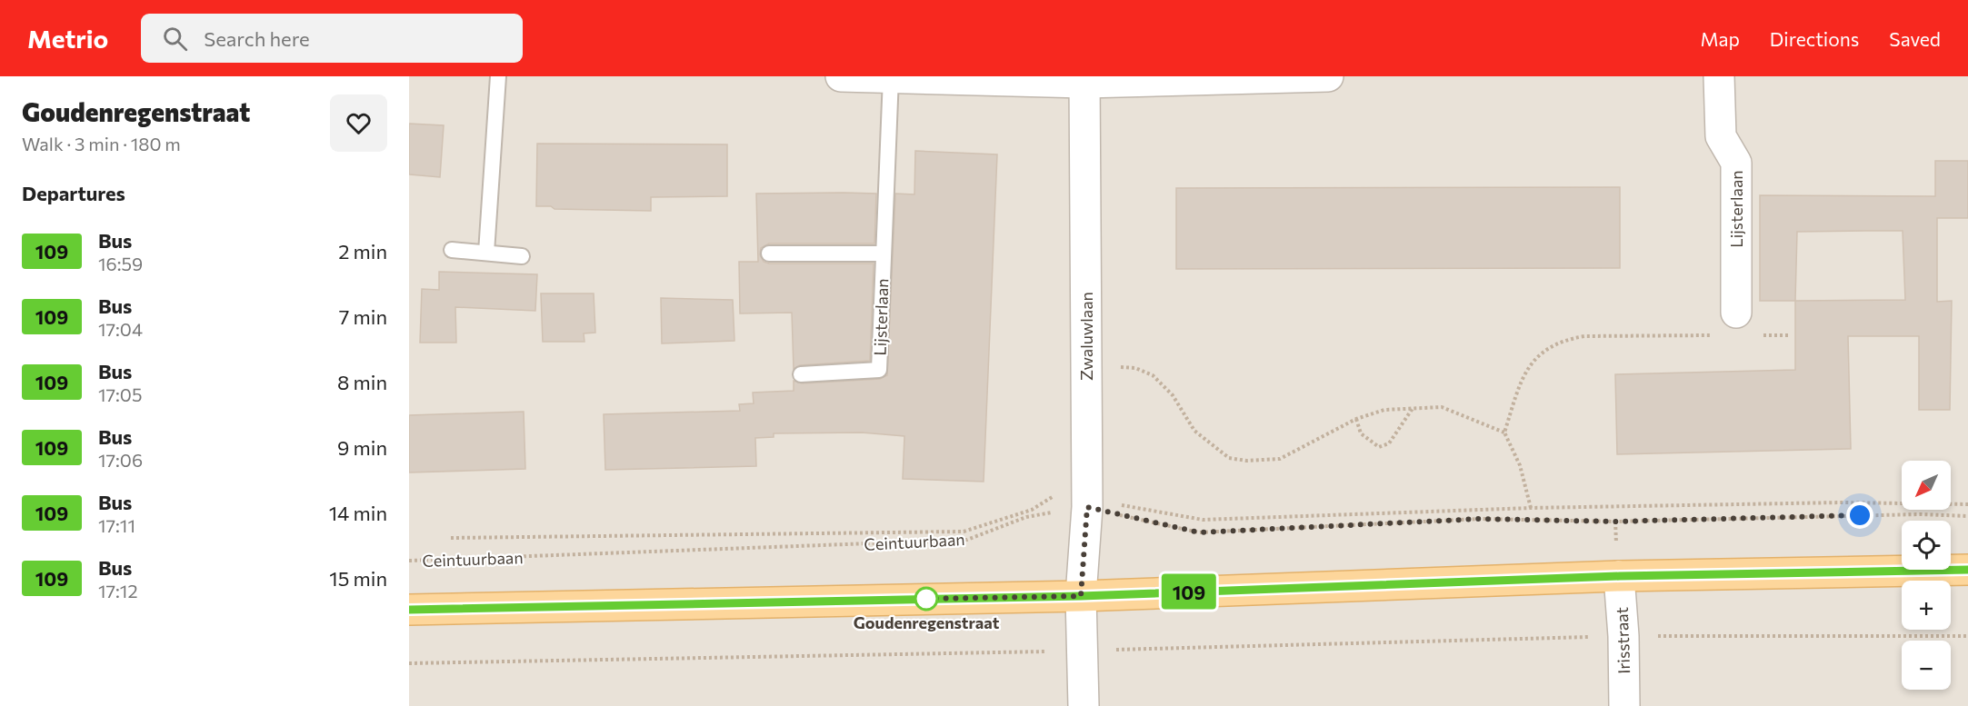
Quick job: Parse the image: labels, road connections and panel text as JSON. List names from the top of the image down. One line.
{"streets":{"street":["Lijsterlaan","Zwaluwlaan","Irisstraat"],"path":["Ceintuurbaan"]},"crossings":[["Zwaluwlaan","Ceintuurbaan"]],"places":["Goudenregenstraat"],"lines":["bus line 109"],"north":"bottom left","page":{"header":"Metrio","search":"Search here","nav":["Map","Directions","Saved"],"heading":[["Goudenregenstraat","Walk · 3 min · 180 m"],"Departures"],"on_map":"109","list":[{"mark":"109","name":"Bus","note":"16:59","value":"2 min"},{"mark":"109","name":"Bus","note":"17:04","value":"7 min"},{"mark":"109","name":"Bus","note":"17:05","value":"8 min"},{"mark":"109","name":"Bus","note":"17:06","value":"9 min"},{"mark":"109","name":"Bus","note":"17:11","value":"14 min"},{"mark":"109","name":"Bus","note":"17:12","value":"15 min"}],"map_buttons":["+","−"]}}
